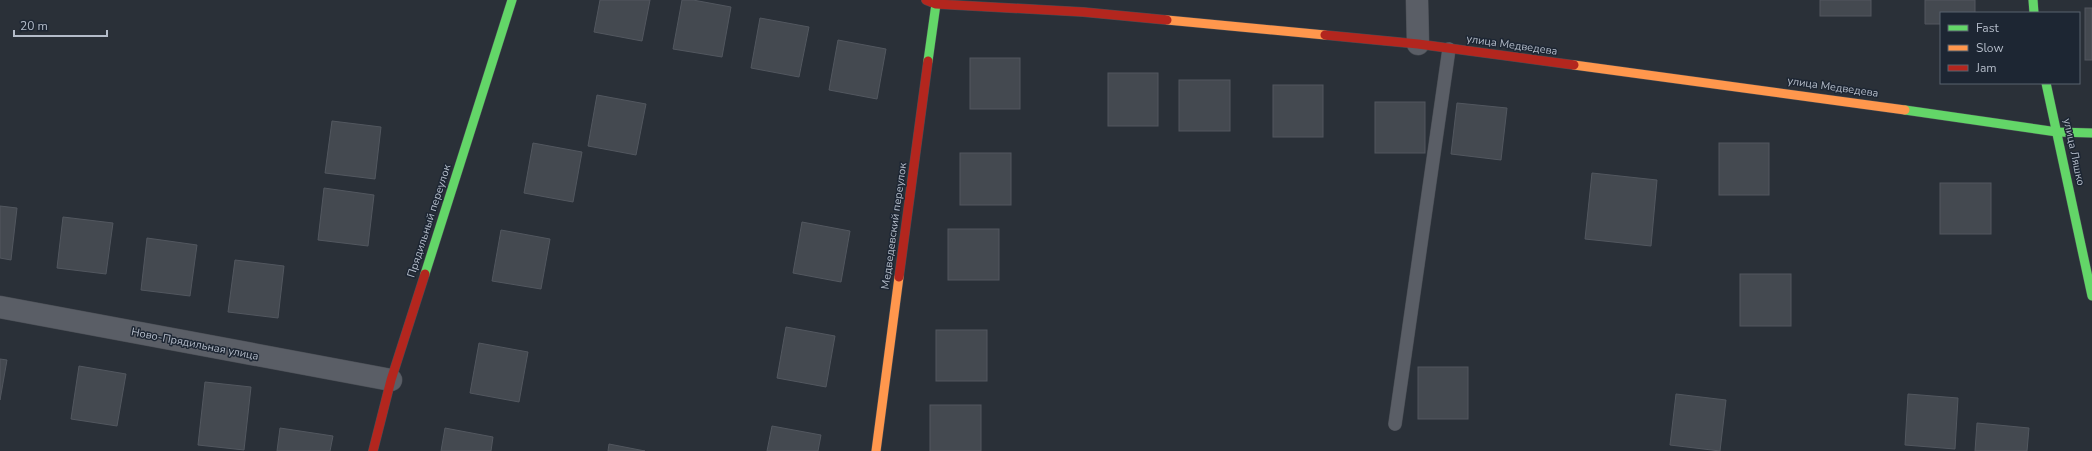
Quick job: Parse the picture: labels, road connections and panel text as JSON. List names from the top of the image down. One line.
{"streets":{"street":["улица Медведева","улица Ляшко","Прядильный переулок","Медведевский переулок","Ново-Прядильная улица"]},"crossings":[["улица Медведева","улица Ляшко"],["улица Медведева","Медведевский переулок"],["Прядильный переулок","Ново-Прядильная улица"]],"legend":["Fast","Slow","Jam"],"scale_bar":"20 m"}
